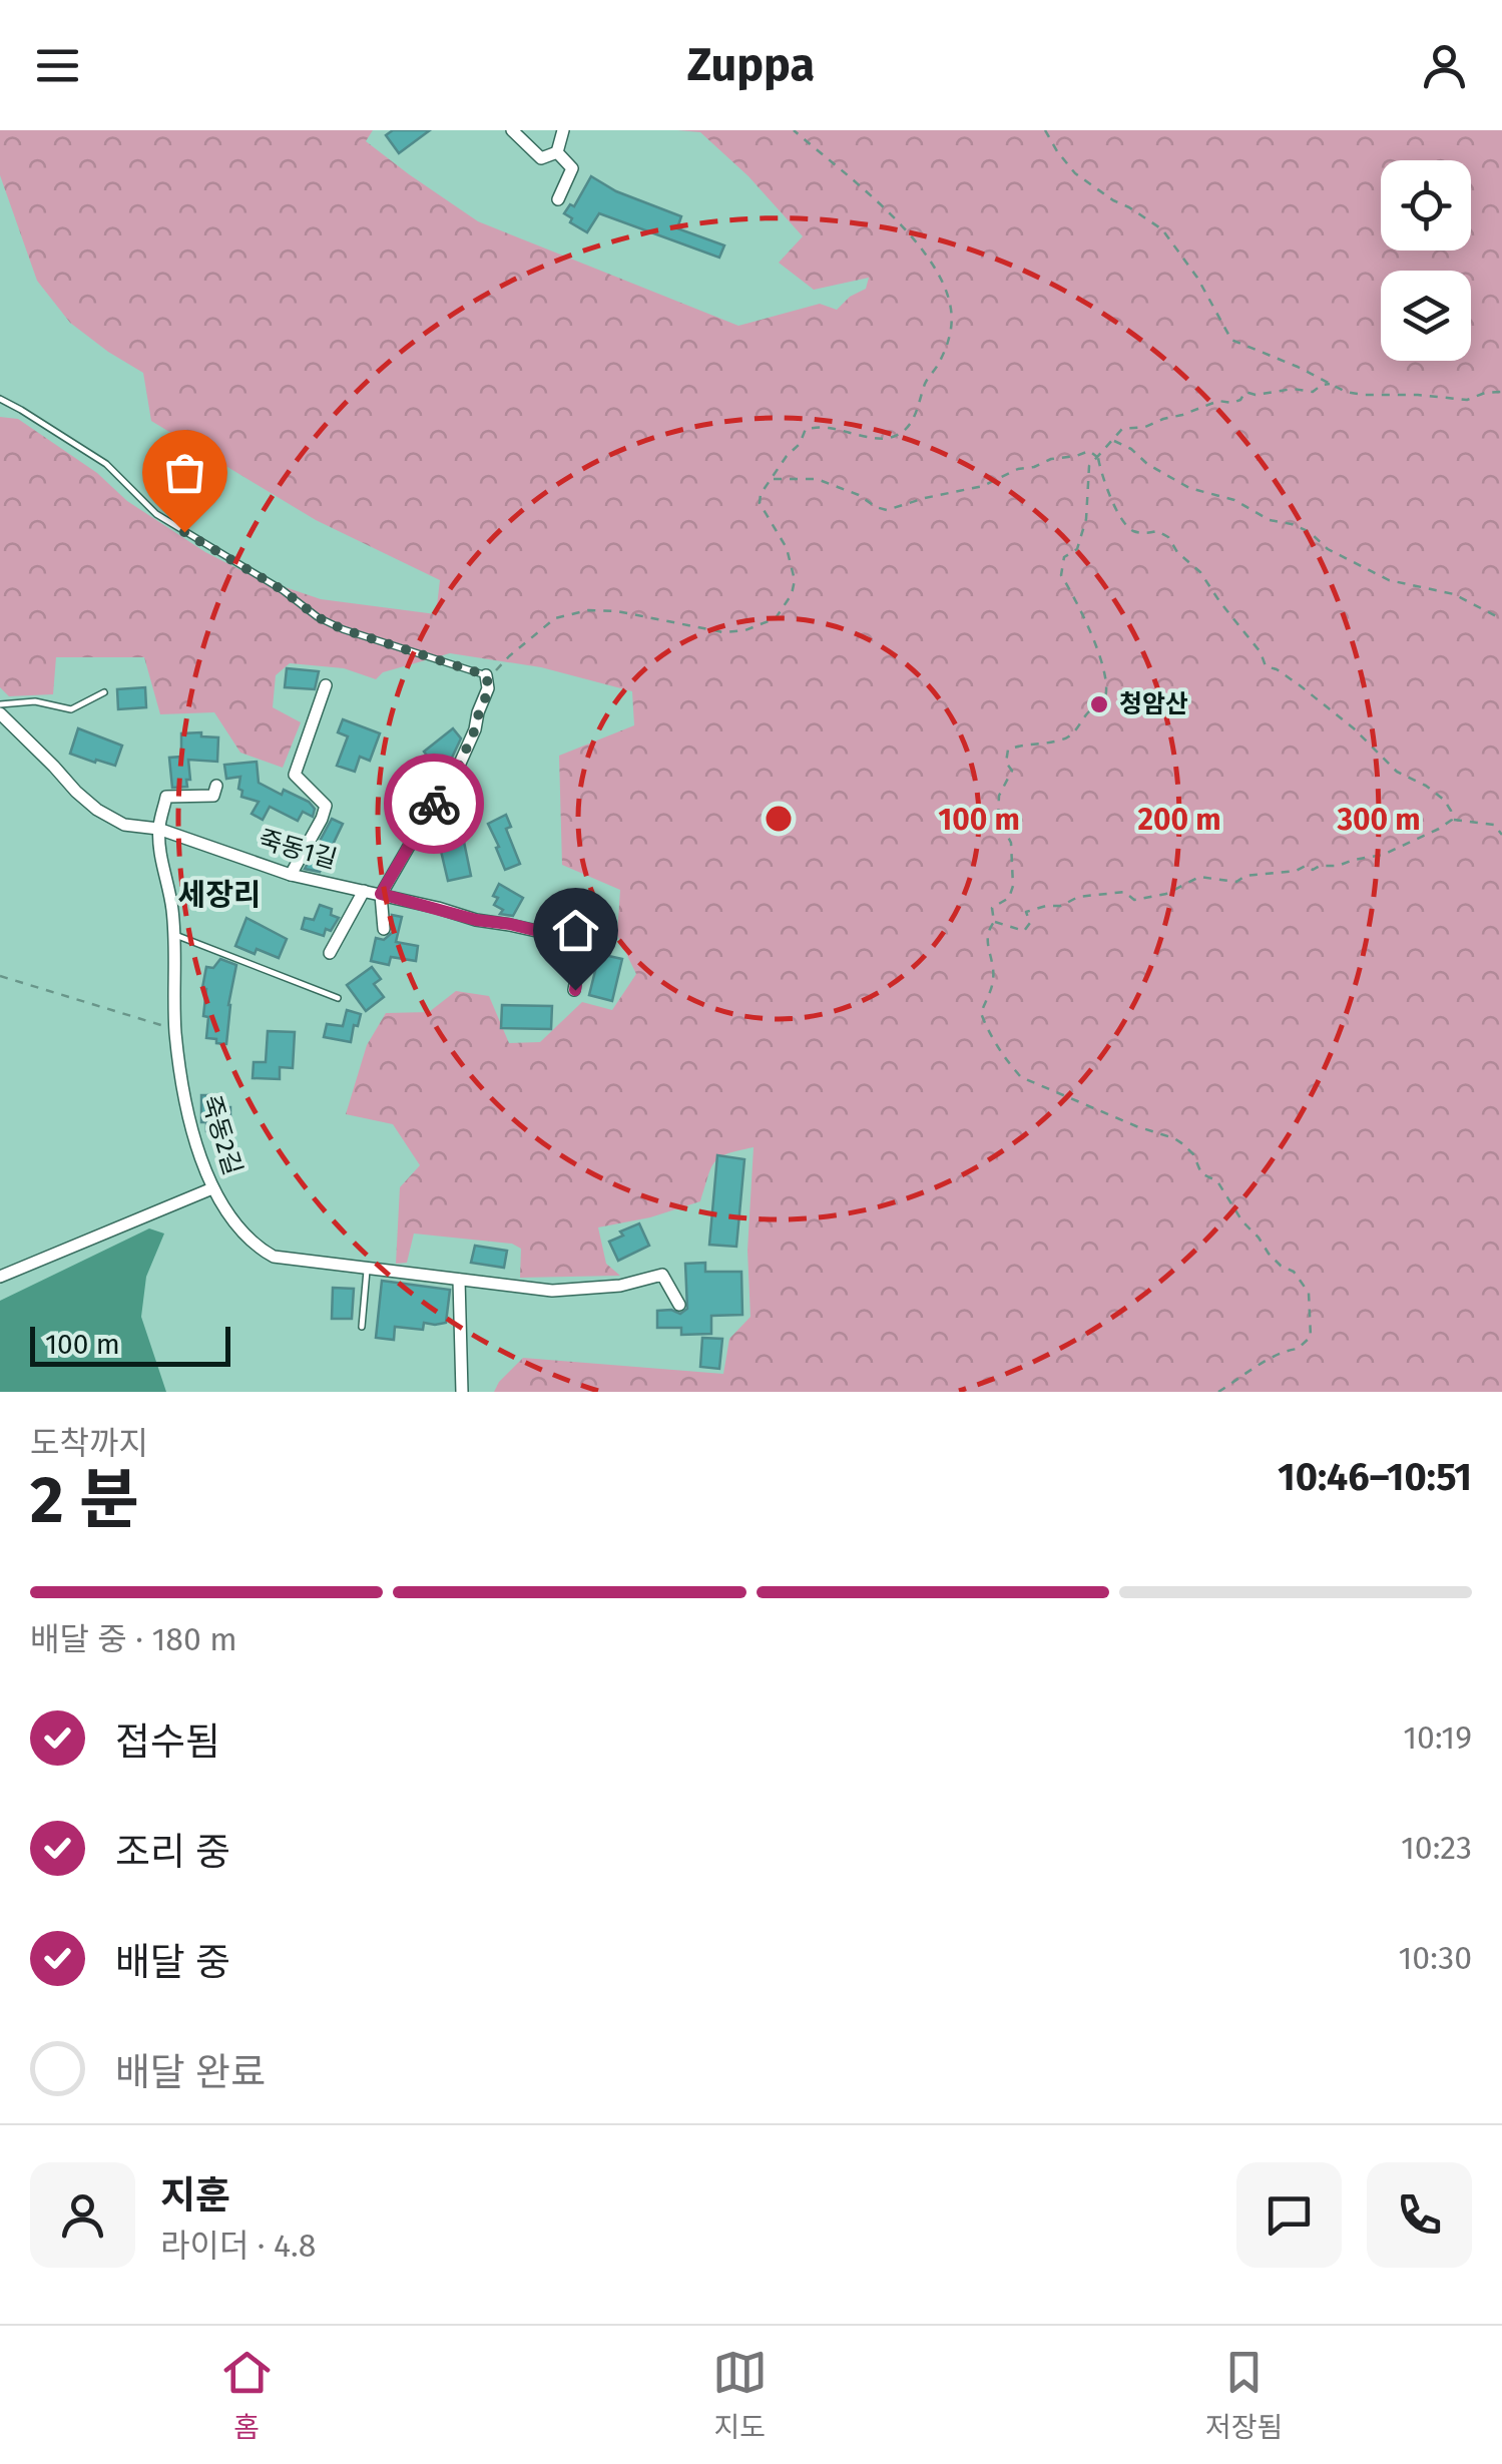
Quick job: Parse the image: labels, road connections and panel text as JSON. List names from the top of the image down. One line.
{"streets":{"street":["죽동1길","죽동2길"]},"crossings":[["죽동1길","죽동2길"]],"districts":["세장리"],"places":["청암산"],"scale_bar":"100 m","page":{"header":"Zuppa","scale":"100 m","heading":["2 분","도착까지","10:46–10:51"],"panel":["지훈","라이더 · 4.8"],"bar":"배달 중 · 180 m","list":[["접수됨","10:19"],["조리 중","10:23"],["배달 중","10:30"],"배달 완료"],"tabs":["홈","지도","저장됨"]},"rings":["100 m","200 m","300 m"]}
